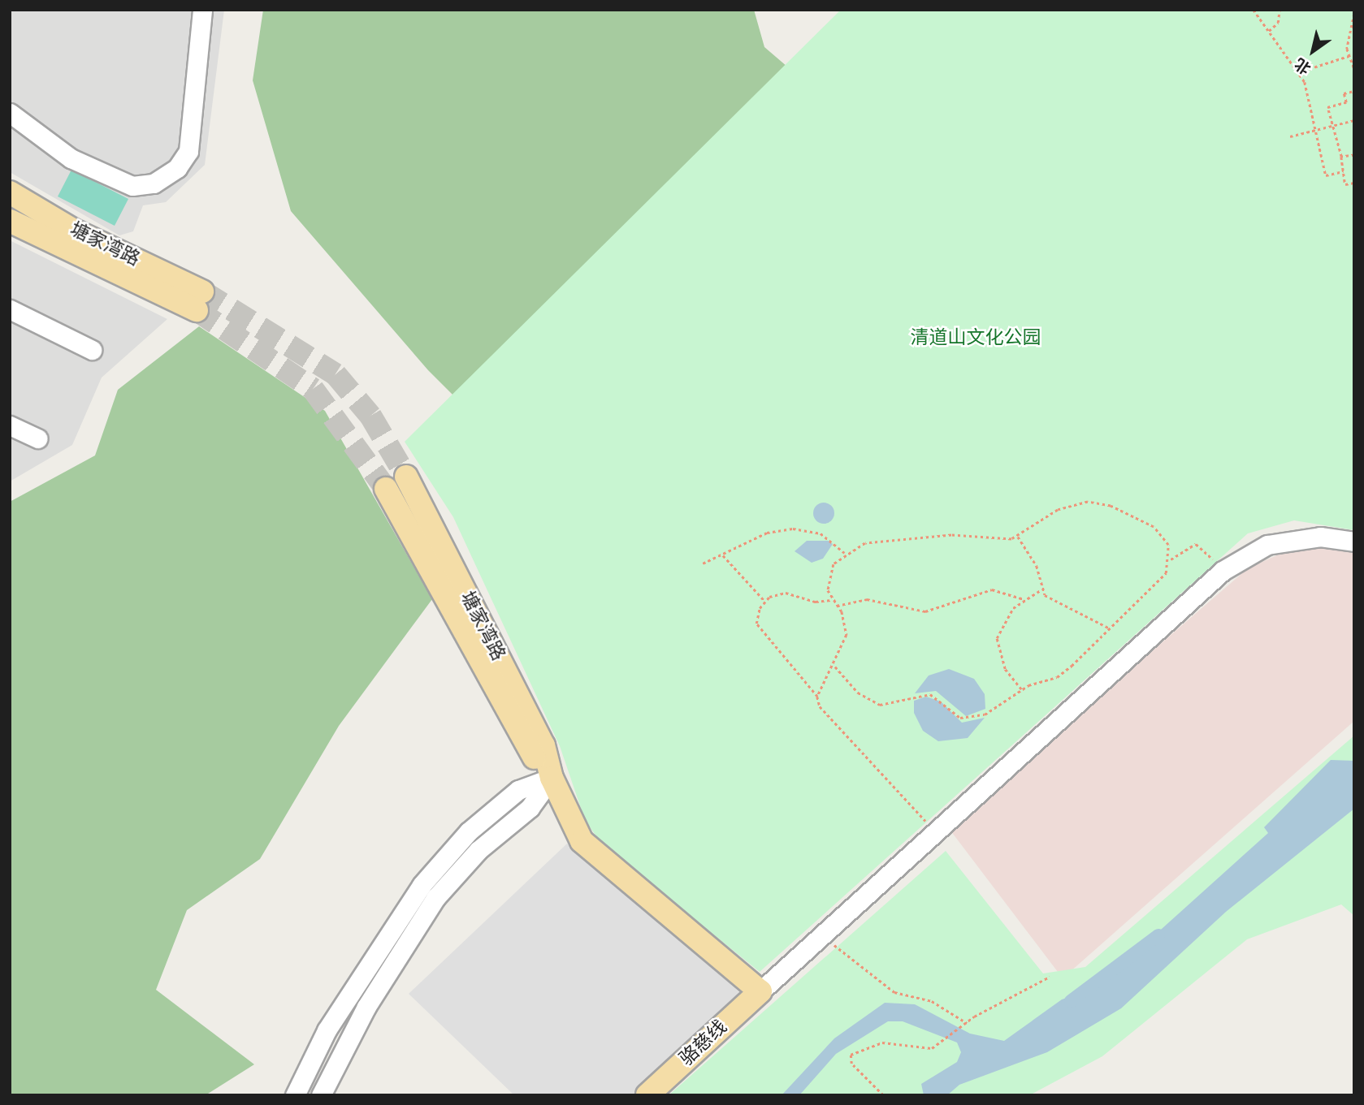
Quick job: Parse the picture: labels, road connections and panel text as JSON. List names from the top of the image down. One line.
{"streets":{"main road":["塘家湾路","骆慈线"]},"crossings":[["塘家湾路","骆慈线"]],"parks":["清道山文化公园"],"north":"bottom left"}
